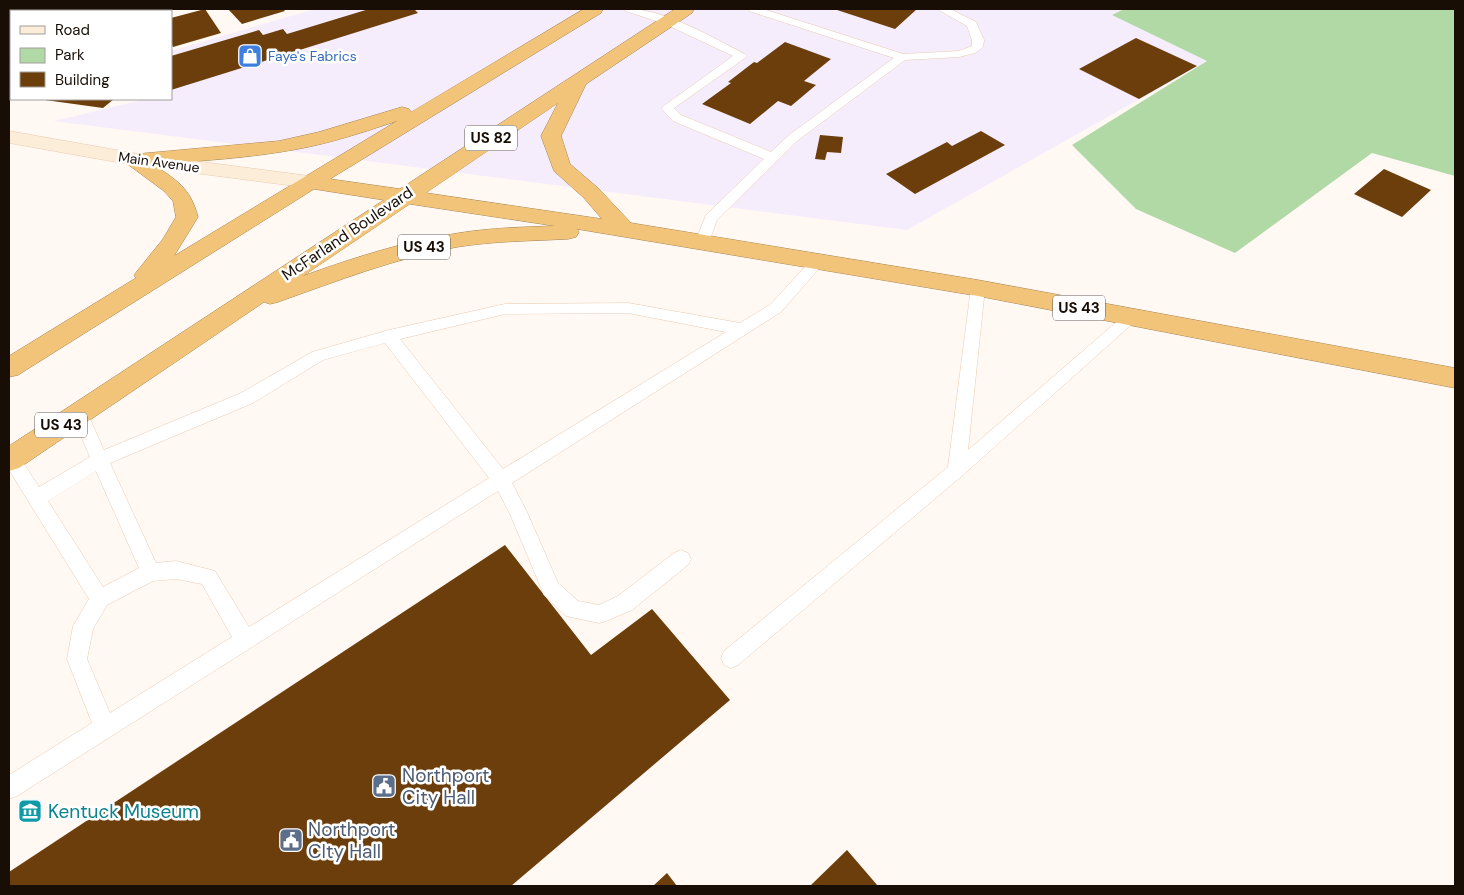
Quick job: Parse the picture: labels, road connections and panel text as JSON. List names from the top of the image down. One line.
{"streets":{"highway":["US 82","McFarland Boulevard","US 43"],"main road":["Main Avenue"]},"crossings":[["Main Avenue","US 43"],["McFarland Boulevard","US 43"]],"places":{"shop":["Faye's Fabrics"],"public building":["Northport City Hall","Northport CIty Hall"],"museum":["Kentuck Museum"]},"legend":["Road","Park","Building"]}
